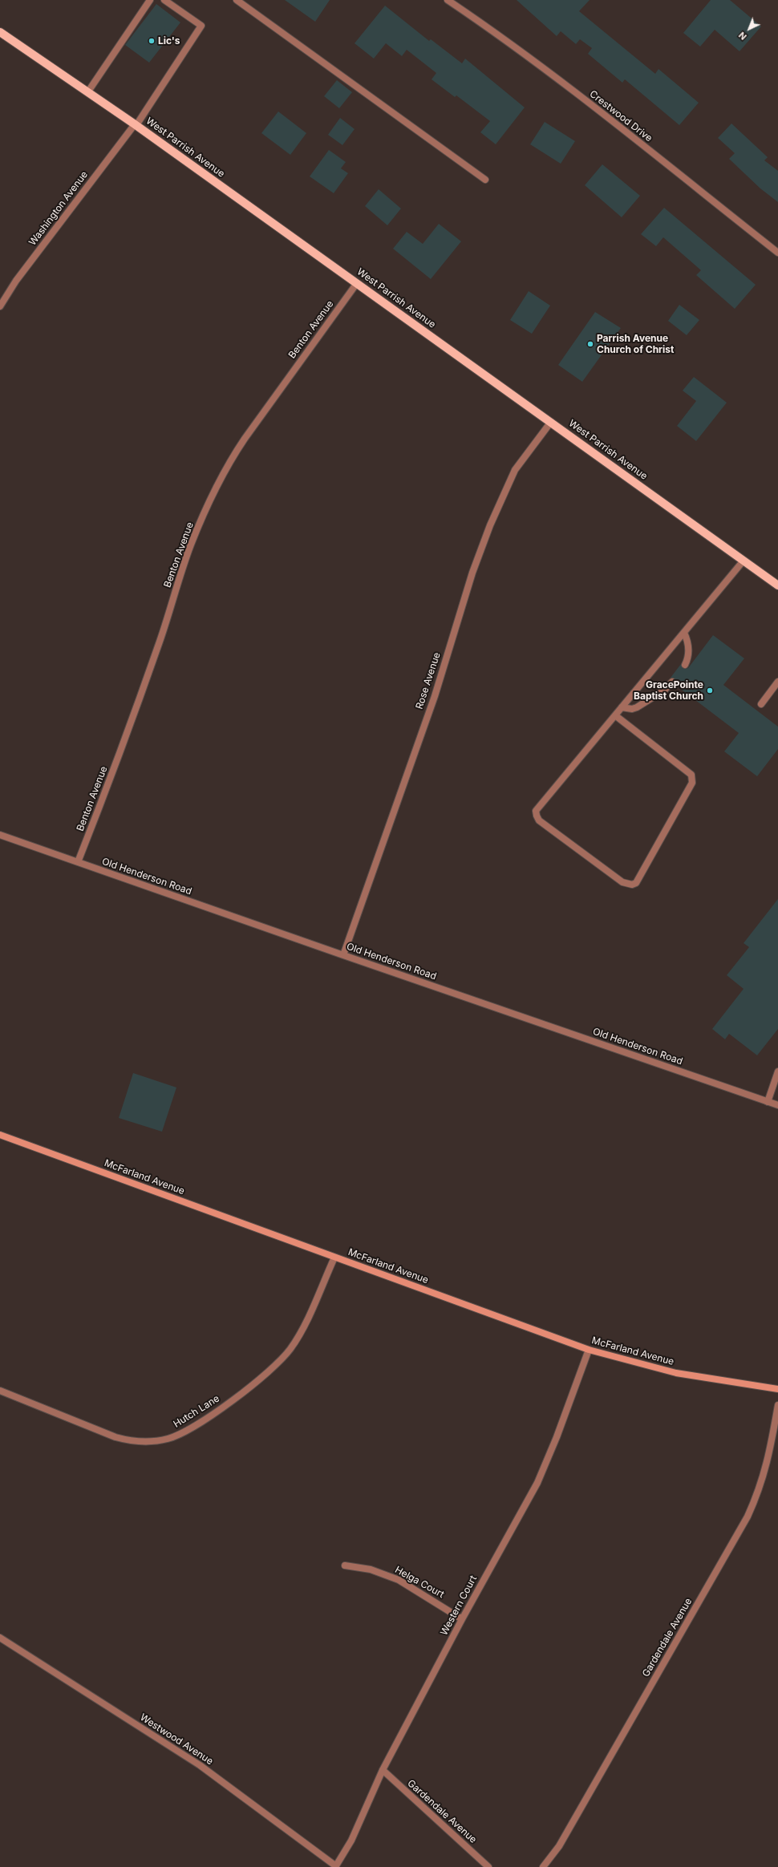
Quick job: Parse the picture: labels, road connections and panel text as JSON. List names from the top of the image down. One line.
{"streets":{"main road":["West Parrish Avenue"],"street":["Crestwood Drive","Washington Avenue","Benton Avenue","Rose Avenue","Old Henderson Road","McFarland Avenue","Hutch Lane","Helga Court","Western Court","Gardendale Avenue","Westwood Avenue"]},"crossings":[["West Parrish Avenue","Washington Avenue"],["West Parrish Avenue","Benton Avenue"],["West Parrish Avenue","Rose Avenue"],["Benton Avenue","Old Henderson Road"],["Rose Avenue","Old Henderson Road"],["McFarland Avenue","Hutch Lane"],["McFarland Avenue","Western Court"],["Helga Court","Western Court"],["Western Court","Gardendale Avenue"],["Western Court","Westwood Avenue"]],"places":["Lic's","Parrish Avenue Church of Christ","GracePointe Baptist Church"],"north":"bottom left"}
